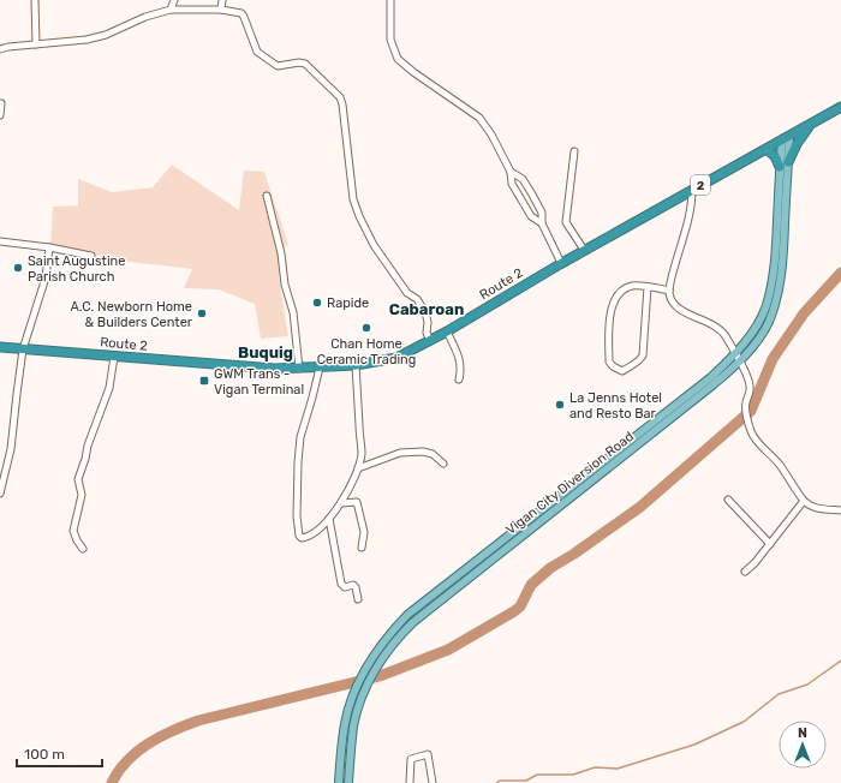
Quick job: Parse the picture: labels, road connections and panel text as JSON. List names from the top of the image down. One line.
{"streets":{"highway":["2","Route 2"],"main road":["Vigan City Diversion Road"]},"crossings":[["Route 2","Vigan City Diversion Road"]],"districts":["Cabaroan","Buquig"],"places":{"other":["Saint Augustine Parish Church","Rapide","A.C. Newborn Home & Builders Center","Chan Home Ceramic Trading","La Jenns Hotel and Resto Bar"],"transit":["GWM Trans - Vigan Terminal"]},"scale_bar":"100 m","north":"top"}
